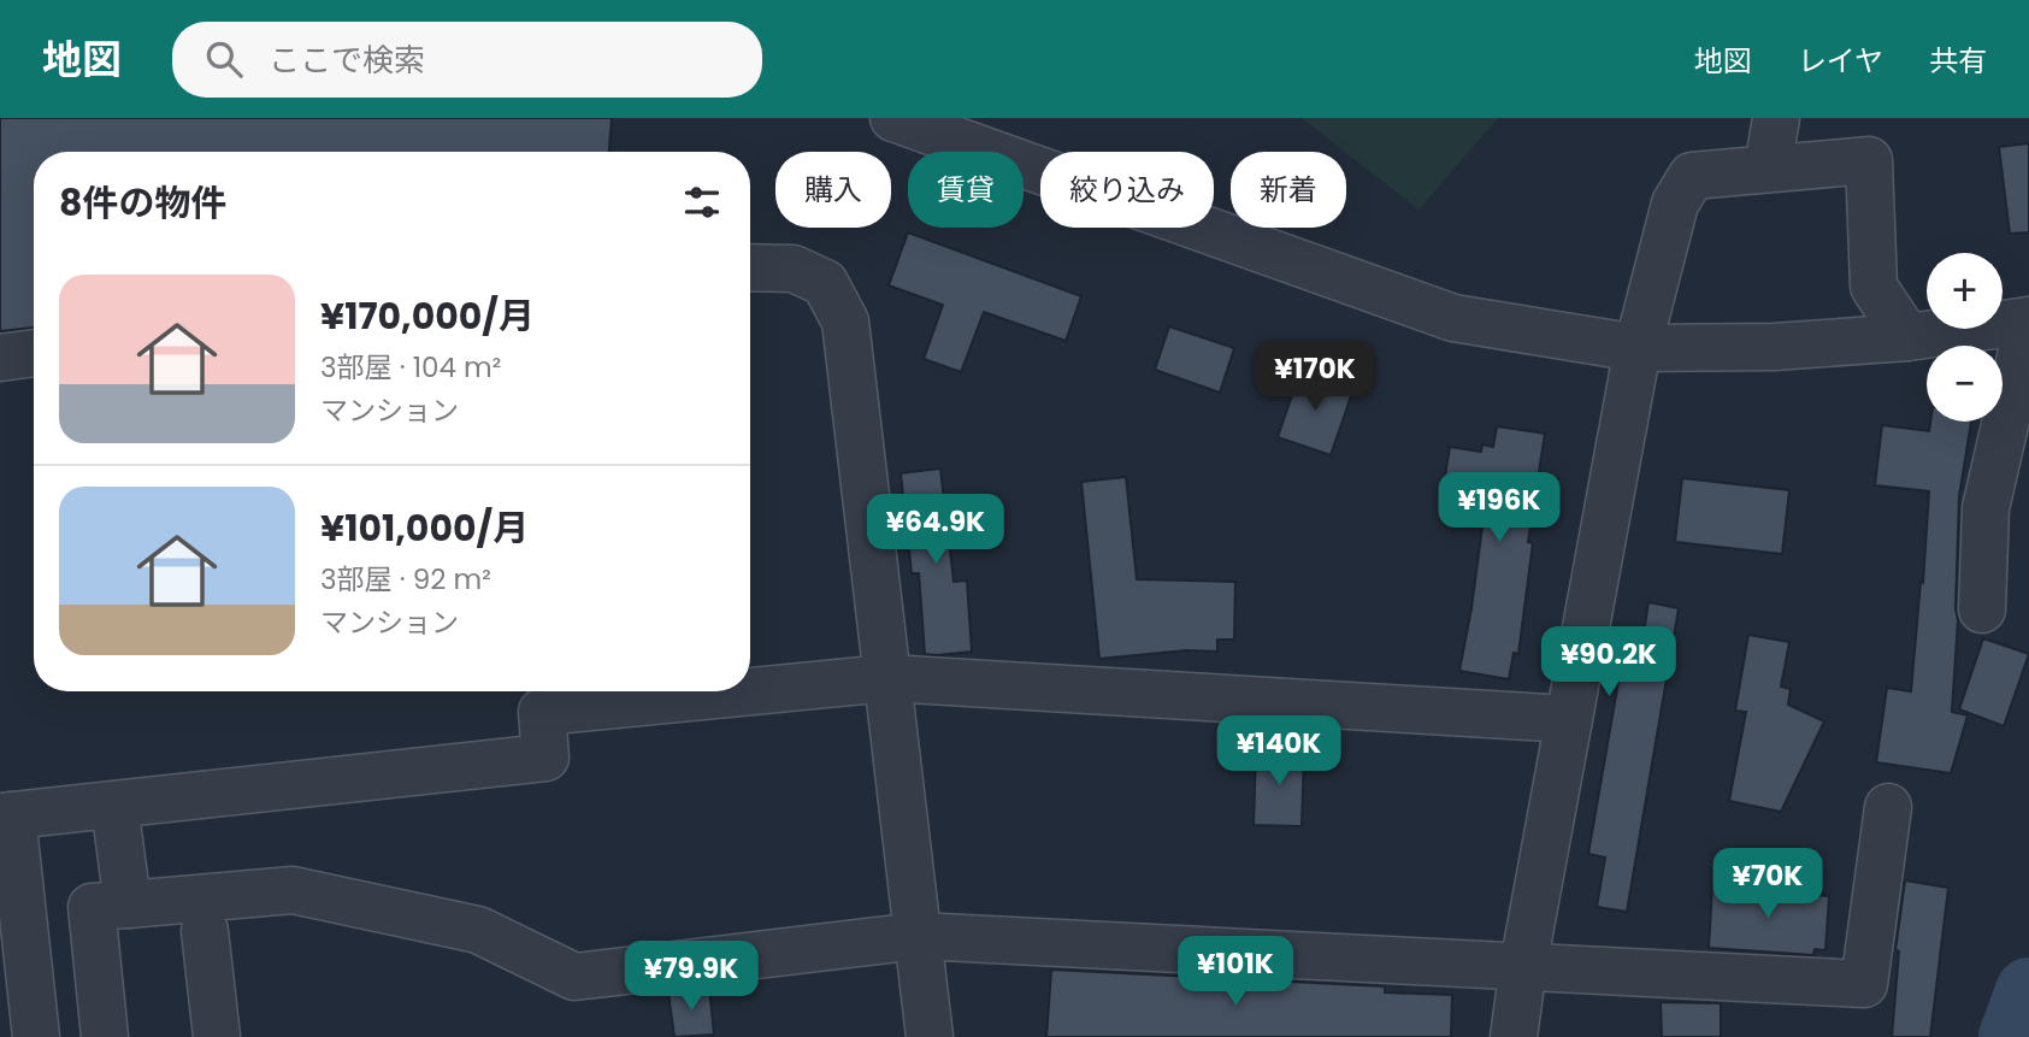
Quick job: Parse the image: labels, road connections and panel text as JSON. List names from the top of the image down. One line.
{"page":{"header":"地図","search":"ここで検索","nav":["地図","レイヤ","共有"],"chip":["購入","賃貸","絞り込み","新着"],"heading":"8件の物件","map_buttons":["+","−"],"list":[{"name":"¥170,000/月","note":"3部屋 · 104 m² · マンション"},{"name":"¥101,000/月","note":"3部屋 · 92 m² · マンション"}],"price":["¥170K","¥196K","¥64.9K","¥90.2K","¥140K","¥70K","¥101K","¥79.9K"]}}
